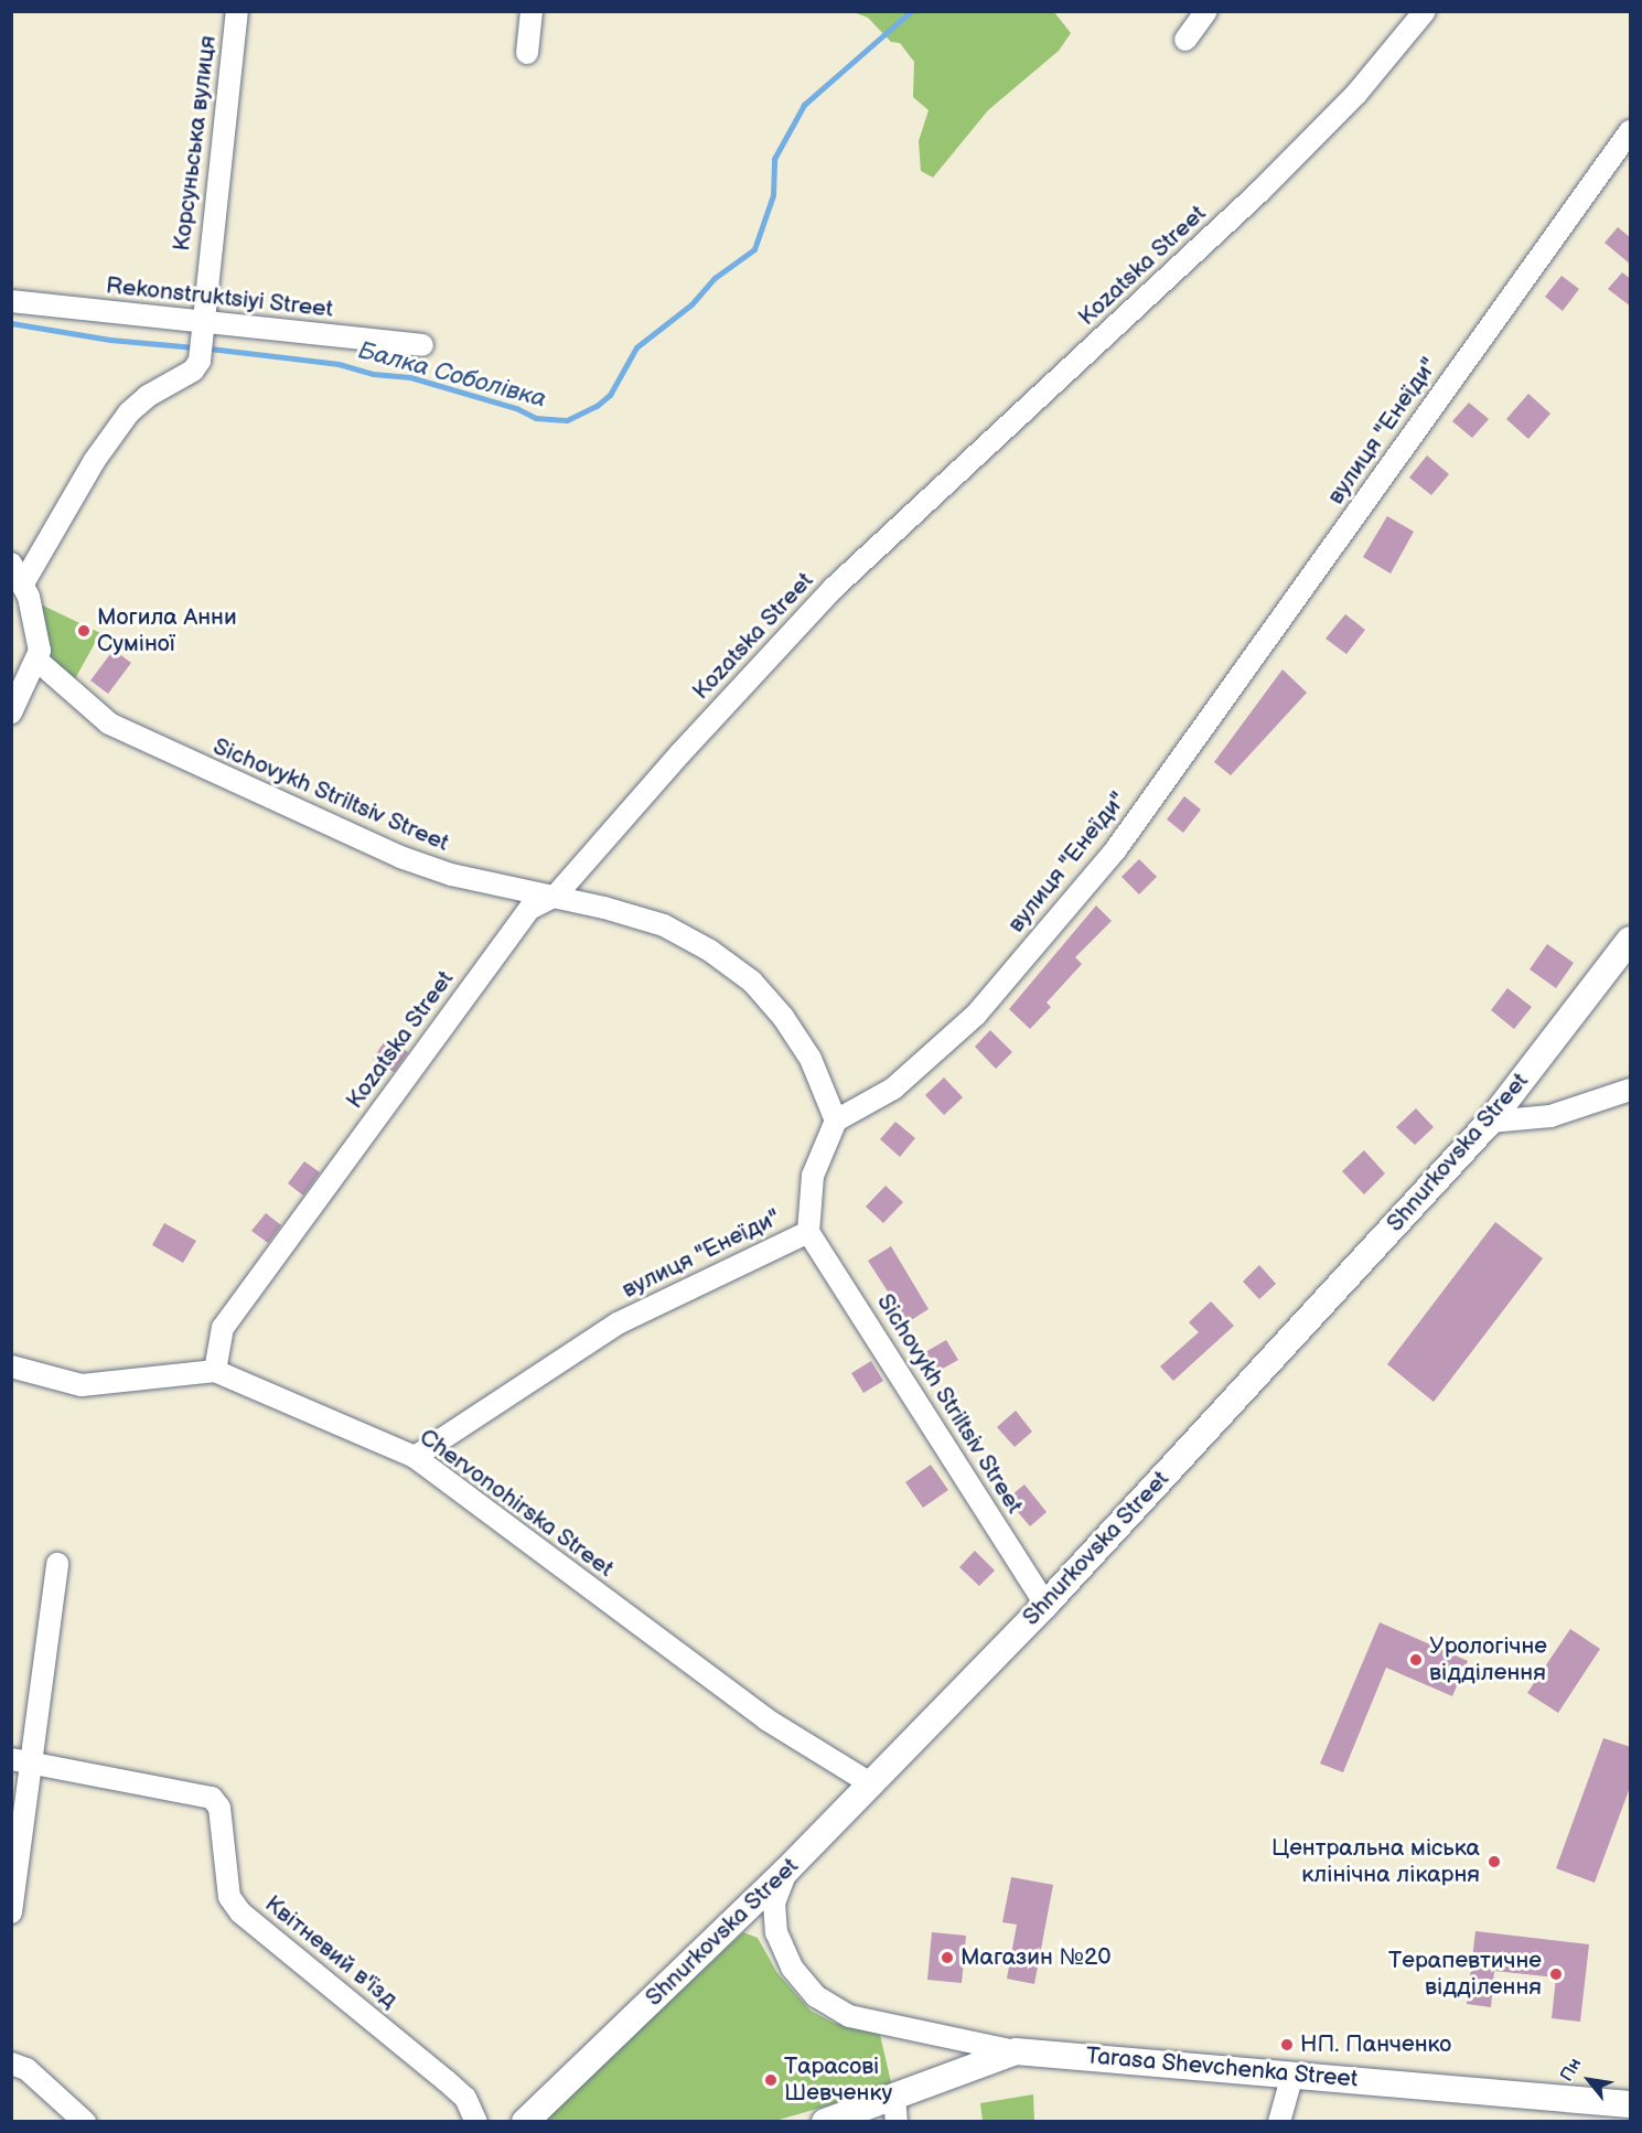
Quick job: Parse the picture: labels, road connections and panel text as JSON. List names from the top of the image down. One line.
{"streets":{"street":["Корсуньська вулиця","Kozatska Street","Rekonstruktsiyi Street","вулиця \"Енеїди\"","Sichovykh Striltsiv Street","Shnurkovska Street","Chervonohirska Street","Квітневий в'їзд","Tarasa Shevchenka Street"]},"crossings":[["Корсуньська вулиця","Rekonstruktsiyi Street"],["Kozatska Street","Sichovykh Striltsiv Street"],["Kozatska Street","Chervonohirska Street"],["вулиця \"Енеїди\"","Sichovykh Striltsiv Street"],["вулиця \"Енеїди\"","Chervonohirska Street"],["Sichovykh Striltsiv Street","Shnurkovska Street"],["Shnurkovska Street","Chervonohirska Street"]],"water":["Балка Соболівка"],"places":["Могила Анни Суміної","Урологічне відділення","Центральна міська клінічна лікарня","Магазин №20","Терапевтичне відділення","НП. Панченко","Тарасові Шевченку"],"north":"top left"}
